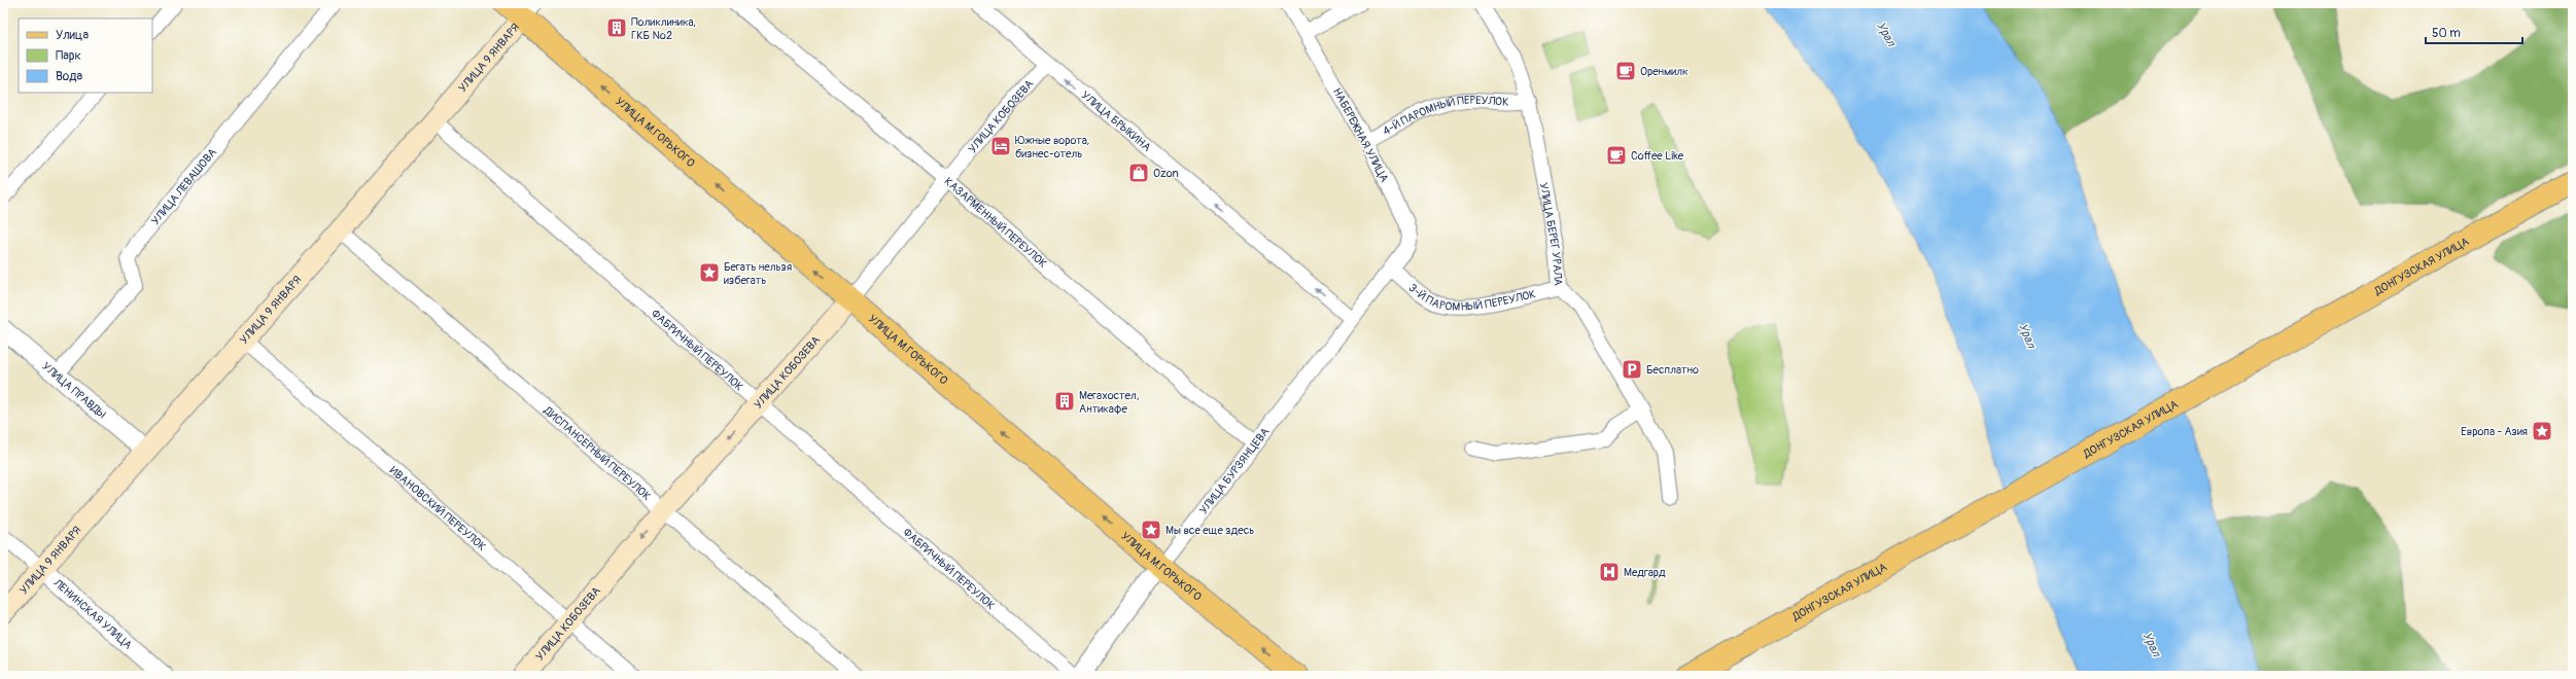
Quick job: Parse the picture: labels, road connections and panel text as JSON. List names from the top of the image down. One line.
{"streets":{"main road":["УЛИЦА 9 ЯНВАРЯ","УЛИЦА КОБОЗЕВА","УЛИЦА М.ГОРЬКОГО","ДОНГУЗСКАЯ УЛИЦА"],"street":["4-Й ПАРОМНЫЙ ПЕРЕУЛОК","УЛИЦА БРЫКИНА","НАБЕРЕЖНАЯ УЛИЦА","УЛИЦА ЛЕВАШОВА","КАЗАРМЕННЫЙ ПЕРЕУЛОК","УЛИЦА БЕРЕГ УРАЛА","3-Й ПАРОМНЫЙ ПЕРЕУЛОК","ФАБРИЧНЫЙ ПЕРЕУЛОК","УЛИЦА ПРАВДЫ","ДИСПАНСЕРНЫЙ ПЕРЕУЛОК","УЛИЦА БУРЗЯНЦЕВА","ИВАНОВСКИЙ ПЕРЕУЛОК","ЛЕНИНСКАЯ УЛИЦА"]},"crossings":[["УЛИЦА 9 ЯНВАРЯ","УЛИЦА М.ГОРЬКОГО"],["УЛИЦА 9 ЯНВАРЯ","ФАБРИЧНЫЙ ПЕРЕУЛОК"],["УЛИЦА 9 ЯНВАРЯ","УЛИЦА ПРАВДЫ"],["УЛИЦА 9 ЯНВАРЯ","ДИСПАНСЕРНЫЙ ПЕРЕУЛОК"],["УЛИЦА 9 ЯНВАРЯ","ИВАНОВСКИЙ ПЕРЕУЛОК"],["УЛИЦА 9 ЯНВАРЯ","ЛЕНИНСКАЯ УЛИЦА"],["УЛИЦА КОБОЗЕВА","УЛИЦА БРЫКИНА"],["УЛИЦА КОБОЗЕВА","УЛИЦА М.ГОРЬКОГО"],["УЛИЦА КОБОЗЕВА","КАЗАРМЕННЫЙ ПЕРЕУЛОК"],["УЛИЦА КОБОЗЕВА","ФАБРИЧНЫЙ ПЕРЕУЛОК"],["УЛИЦА КОБОЗЕВА","ДИСПАНСЕРНЫЙ ПЕРЕУЛОК"],["УЛИЦА КОБОЗЕВА","ИВАНОВСКИЙ ПЕРЕУЛОК"],["4-Й ПАРОМНЫЙ ПЕРЕУЛОК","НАБЕРЕЖНАЯ УЛИЦА"],["4-Й ПАРОМНЫЙ ПЕРЕУЛОК","УЛИЦА БЕРЕГ УРАЛА"],["УЛИЦА БРЫКИНА","УЛИЦА БУРЗЯНЦЕВА"],["УЛИЦА М.ГОРЬКОГО","УЛИЦА БУРЗЯНЦЕВА"],["НАБЕРЕЖНАЯ УЛИЦА","3-Й ПАРОМНЫЙ ПЕРЕУЛОК"],["НАБЕРЕЖНАЯ УЛИЦА","УЛИЦА БУРЗЯНЦЕВА"],["УЛИЦА ЛЕВАШОВА","УЛИЦА ПРАВДЫ"],["КАЗАРМЕННЫЙ ПЕРЕУЛОК","УЛИЦА БУРЗЯНЦЕВА"],["УЛИЦА БЕРЕГ УРАЛА","3-Й ПАРОМНЫЙ ПЕРЕУЛОК"],["3-Й ПАРОМНЫЙ ПЕРЕУЛОК","УЛИЦА БУРЗЯНЦЕВА"]],"one_way":["УЛИЦА КОБОЗЕВА","УЛИЦА БРЫКИНА","УЛИЦА М.ГОРЬКОГО"],"water":["Урал"],"places":{"building":["Поликлиника, ГКБ №2","Мегахостел, Антикафе"],"cafe":["Оренмилк","Coffee Like"],"hotel":["Южные ворота, бизнес-отель"],"shop":["Ozon"],"place":["Бегать нельзя избегать","Европа - Азия","Мы все еще здесь"],"parking":["Бесплатно"],"hospital":["Медгард"]},"legend":["Улица","Парк","Вода"],"scale_bar":"50 m"}
